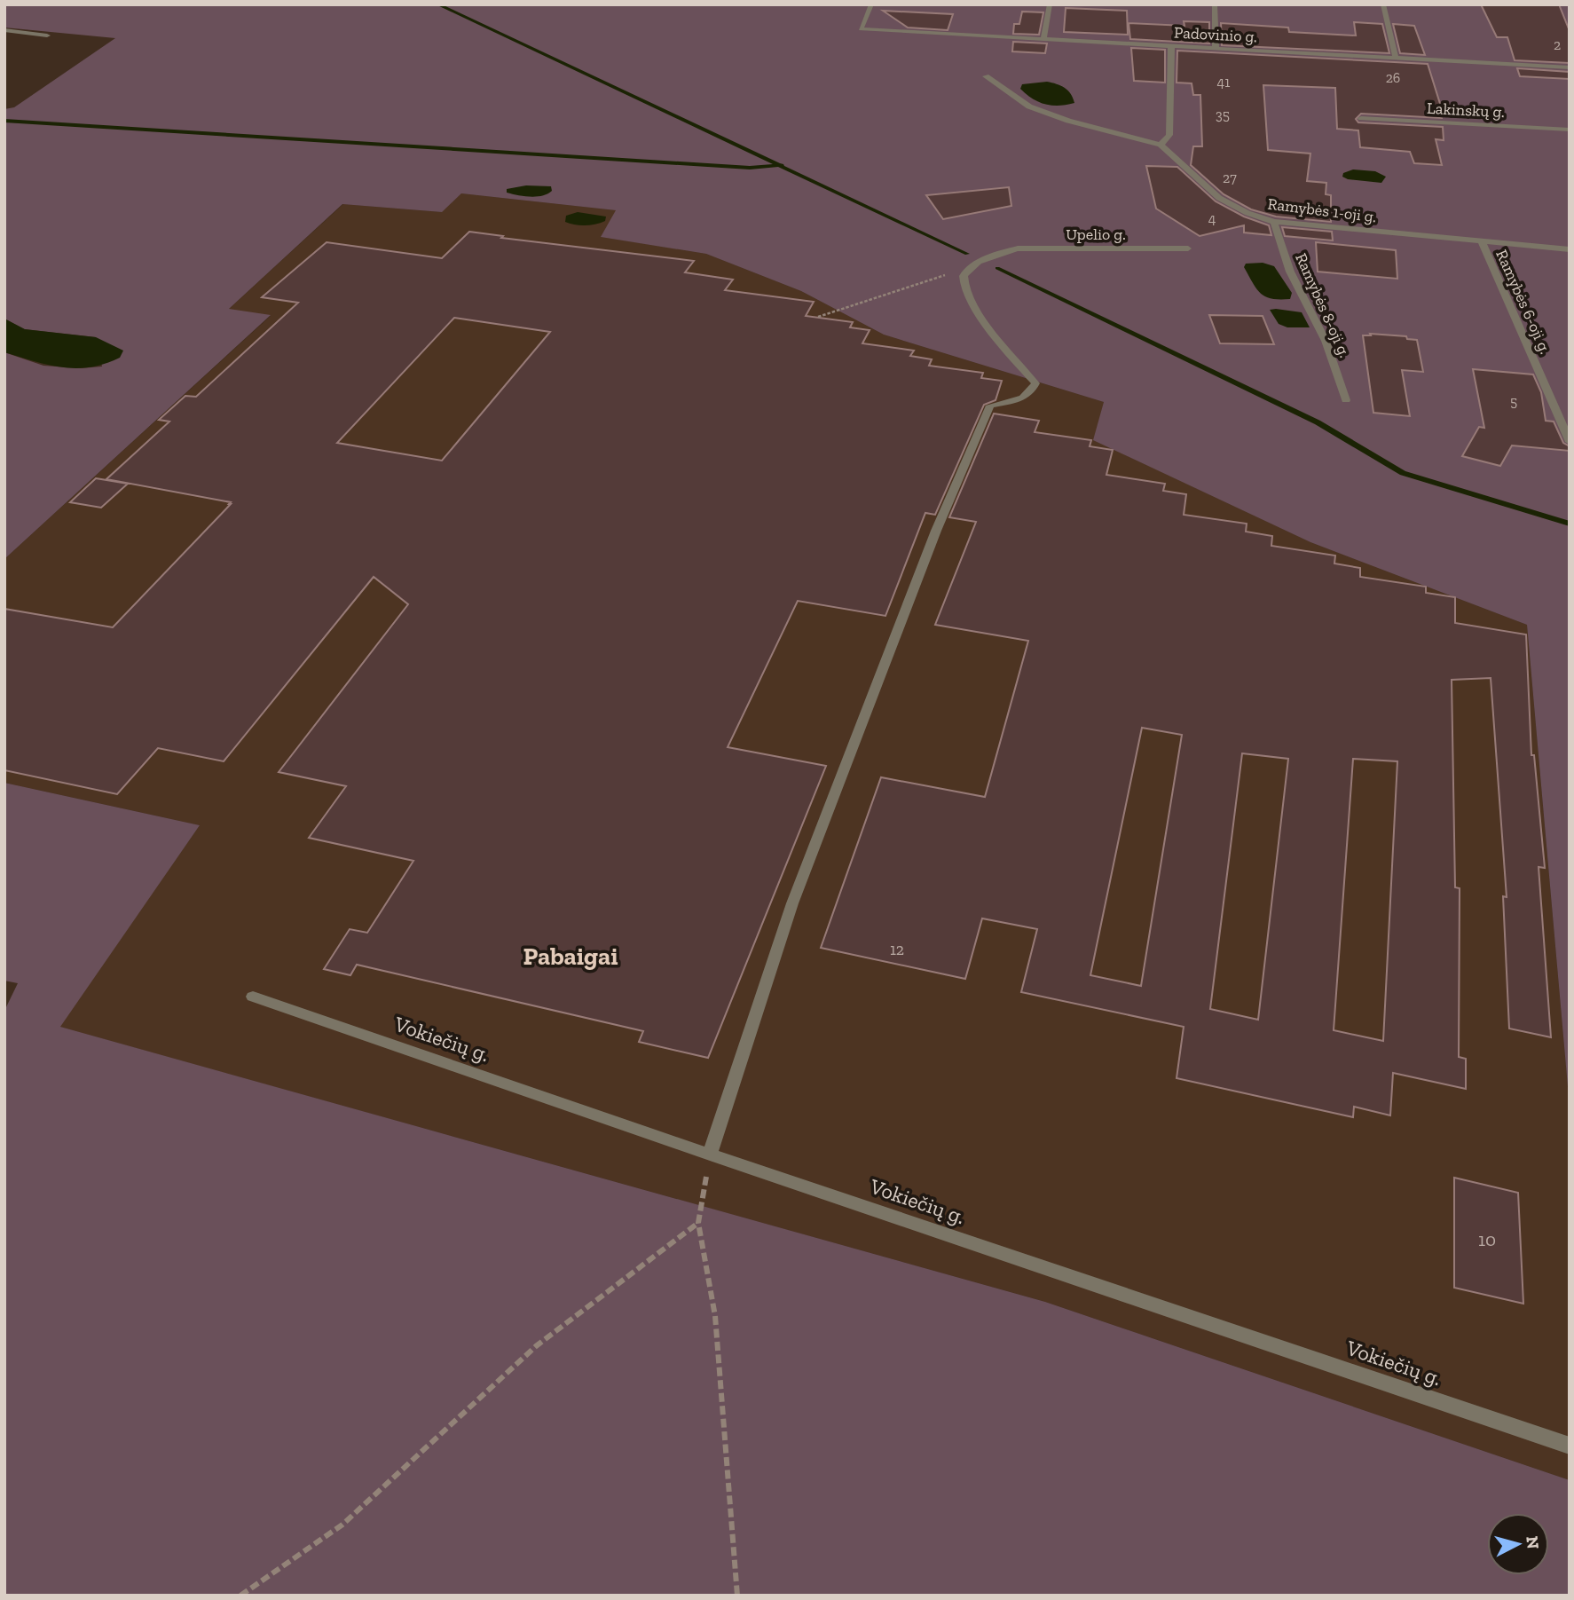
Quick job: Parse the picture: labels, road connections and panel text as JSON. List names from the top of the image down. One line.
{"streets":{"street":["Padovinio g.","Lakinskų g.","Ramybės 1-oji g.","Upelio g.","Ramybės 6-oji g.","Ramybės 8-oji g.","Vokiečių g."]},"crossings":[["Ramybės 1-oji g.","Ramybės 6-oji g."],["Ramybės 1-oji g.","Ramybės 8-oji g."]],"districts":["Pabaigai"],"house_numbers":["2","26","41","35","27","4","5","12","10"],"north":"right"}
